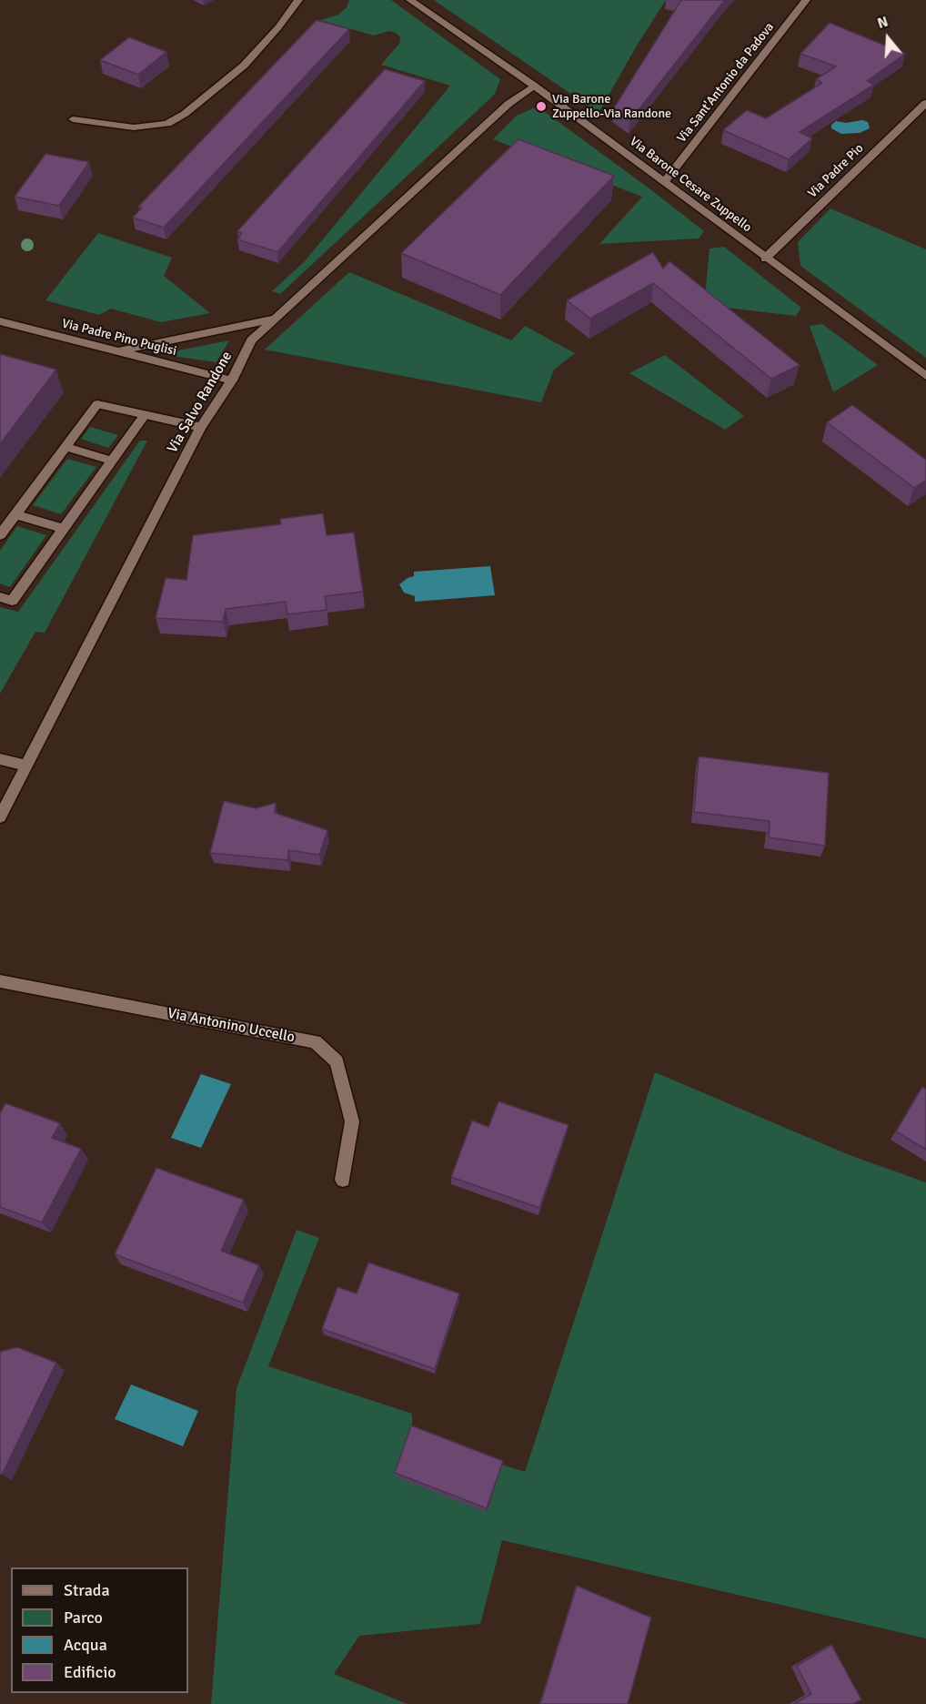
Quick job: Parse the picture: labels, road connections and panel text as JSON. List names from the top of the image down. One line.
{"streets":{"street":["Via Sant'Antonio da Padova","Via Padre Pio","Via Barone Cesare Zuppello","Via Padre Pino Puglisi","Via Salvo Randone","Via Antonino Uccello"]},"crossings":[["Via Sant'Antonio da Padova","Via Barone Cesare Zuppello"],["Via Padre Pio","Via Barone Cesare Zuppello"],["Via Barone Cesare Zuppello","Via Salvo Randone"],["Via Padre Pino Puglisi","Via Salvo Randone"]],"places":["Via Barone Zuppello-Via Randone"],"legend":["Strada","Parco","Acqua","Edificio"],"north":"top"}
